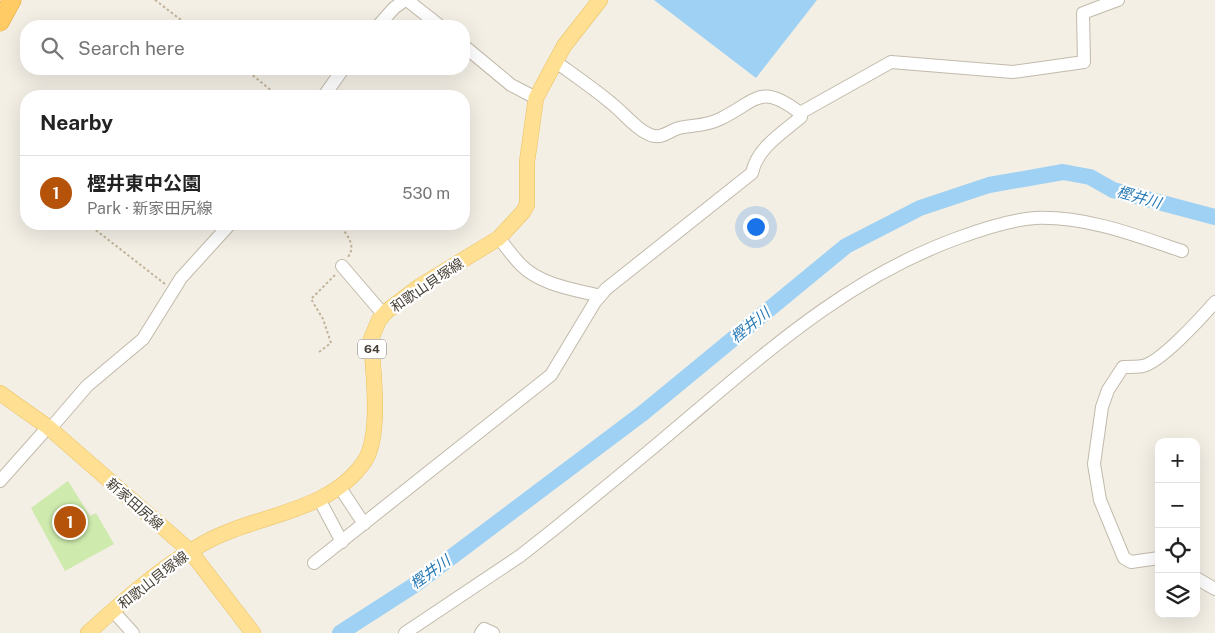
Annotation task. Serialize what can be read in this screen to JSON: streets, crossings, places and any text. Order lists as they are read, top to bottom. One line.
{"streets":{"main road":["和歌山貝塚線","64","新家田尻線"]},"crossings":[["和歌山貝塚線","新家田尻線"]],"water":["樫井川"],"page":{"search":"Search here","heading":"Nearby","list":[{"mark":"1","name":"樫井東中公園","note":"Park · 新家田尻線","value":"530 m"}],"map_buttons":["+","−"],"pins":"1"}}
